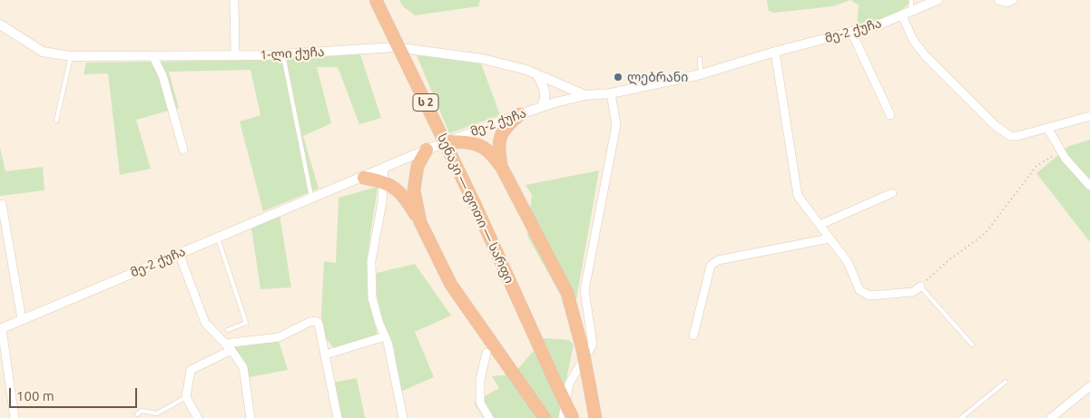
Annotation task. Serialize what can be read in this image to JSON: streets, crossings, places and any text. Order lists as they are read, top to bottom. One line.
{"streets":{"highway":["ს 2","სენაკი — ფოთი — სარფი"],"street":["მე-2 ქუჩა","1-ლი ქუჩა"]},"crossings":[["მე-2 ქუჩა","1-ლი ქუჩა"]],"places":["ლებრანი"],"scale_bar":"100 m"}
